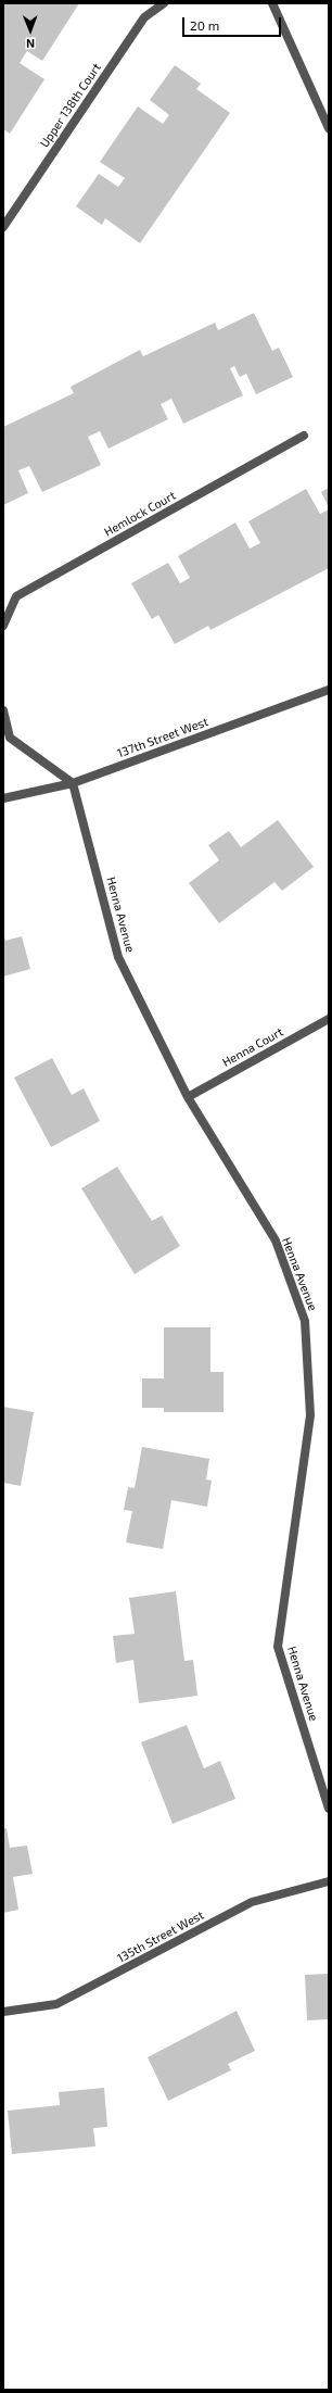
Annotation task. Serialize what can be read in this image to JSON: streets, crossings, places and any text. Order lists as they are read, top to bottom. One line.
{"streets":{"street":["Upper 138th Court","Hemlock Court","137th Street West","Henna Avenue","Henna Court","135th Street West"]},"crossings":[["137th Street West","Henna Avenue"],["Henna Avenue","Henna Court"]],"scale_bar":"20 m","north":"bottom"}
